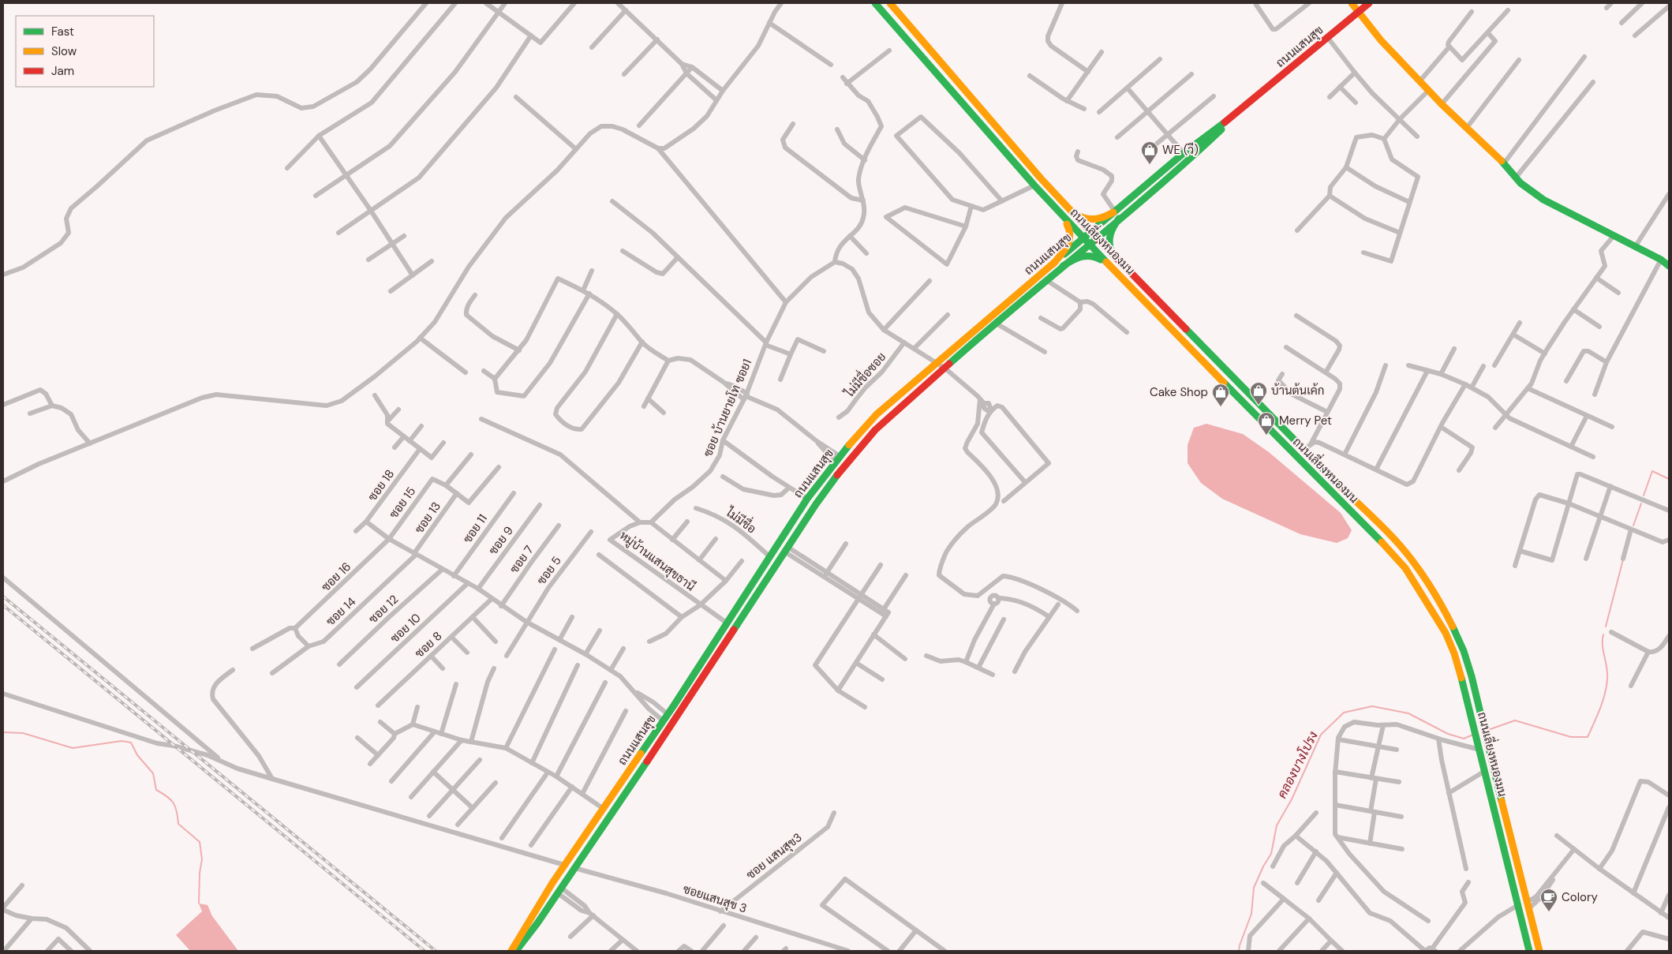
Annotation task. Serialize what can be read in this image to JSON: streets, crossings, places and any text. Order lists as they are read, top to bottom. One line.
{"streets":{"main road":["ถนนแสนสุข","ถนนเลี่ยงหนองมน"],"street":["ไม่มีชื่อซอย","ซอย บ้านยายโท ซอย1","ซอย 18","ซอย 15","ซอย 13","ไม่มีชื่อ","ซอย 11","ซอย 9","ซอย 7","หมู่บ้านแสนสุขธานี","ซอย 5","ซอย 16","ซอย 12","ซอย 14","ซอย 10","ซอย 8","ซอย แสนสุข3","ซอยแสนสุข 3"]},"crossings":[["ถนนแสนสุข","ถนนเลี่ยงหนองมน"],["ถนนแสนสุข","ไม่มีชื่อ"],["ถนนแสนสุข","หมู่บ้านแสนสุขธานี"],["ถนนแสนสุข","ซอยแสนสุข 3"],["ซอย 15","ซอย 16"],["ซอย 13","ซอย 14"],["ซอย แสนสุข3","ซอยแสนสุข 3"]],"water":["คลองบางโปรง"],"places":{"shop":["WE (วี)","บ้านต้นเค้ก","Cake Shop","Merry Pet"],"cafe":["Colory"]},"legend":["Fast","Slow","Jam"]}
